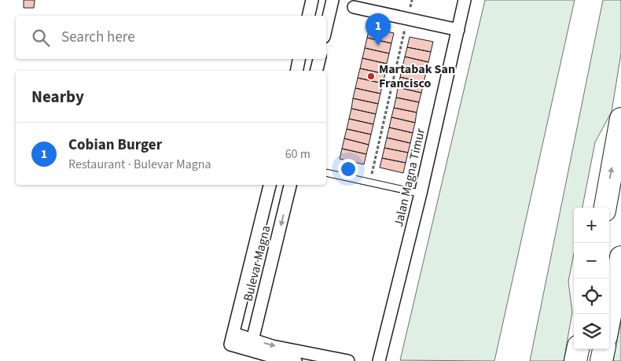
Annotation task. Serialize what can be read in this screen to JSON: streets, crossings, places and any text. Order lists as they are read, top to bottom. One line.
{"streets":{"street":["Jalan Magna Timur","Bulevar Magna"]},"one_way":["Bulevar Magna"],"places":["Martabak San Francisco"],"page":{"pins":"1","search":"Search here","heading":"Nearby","list":[{"mark":"1","name":"Cobian Burger","note":"Restaurant · Bulevar Magna","value":"60 m"}],"map_buttons":["+","−"]}}
